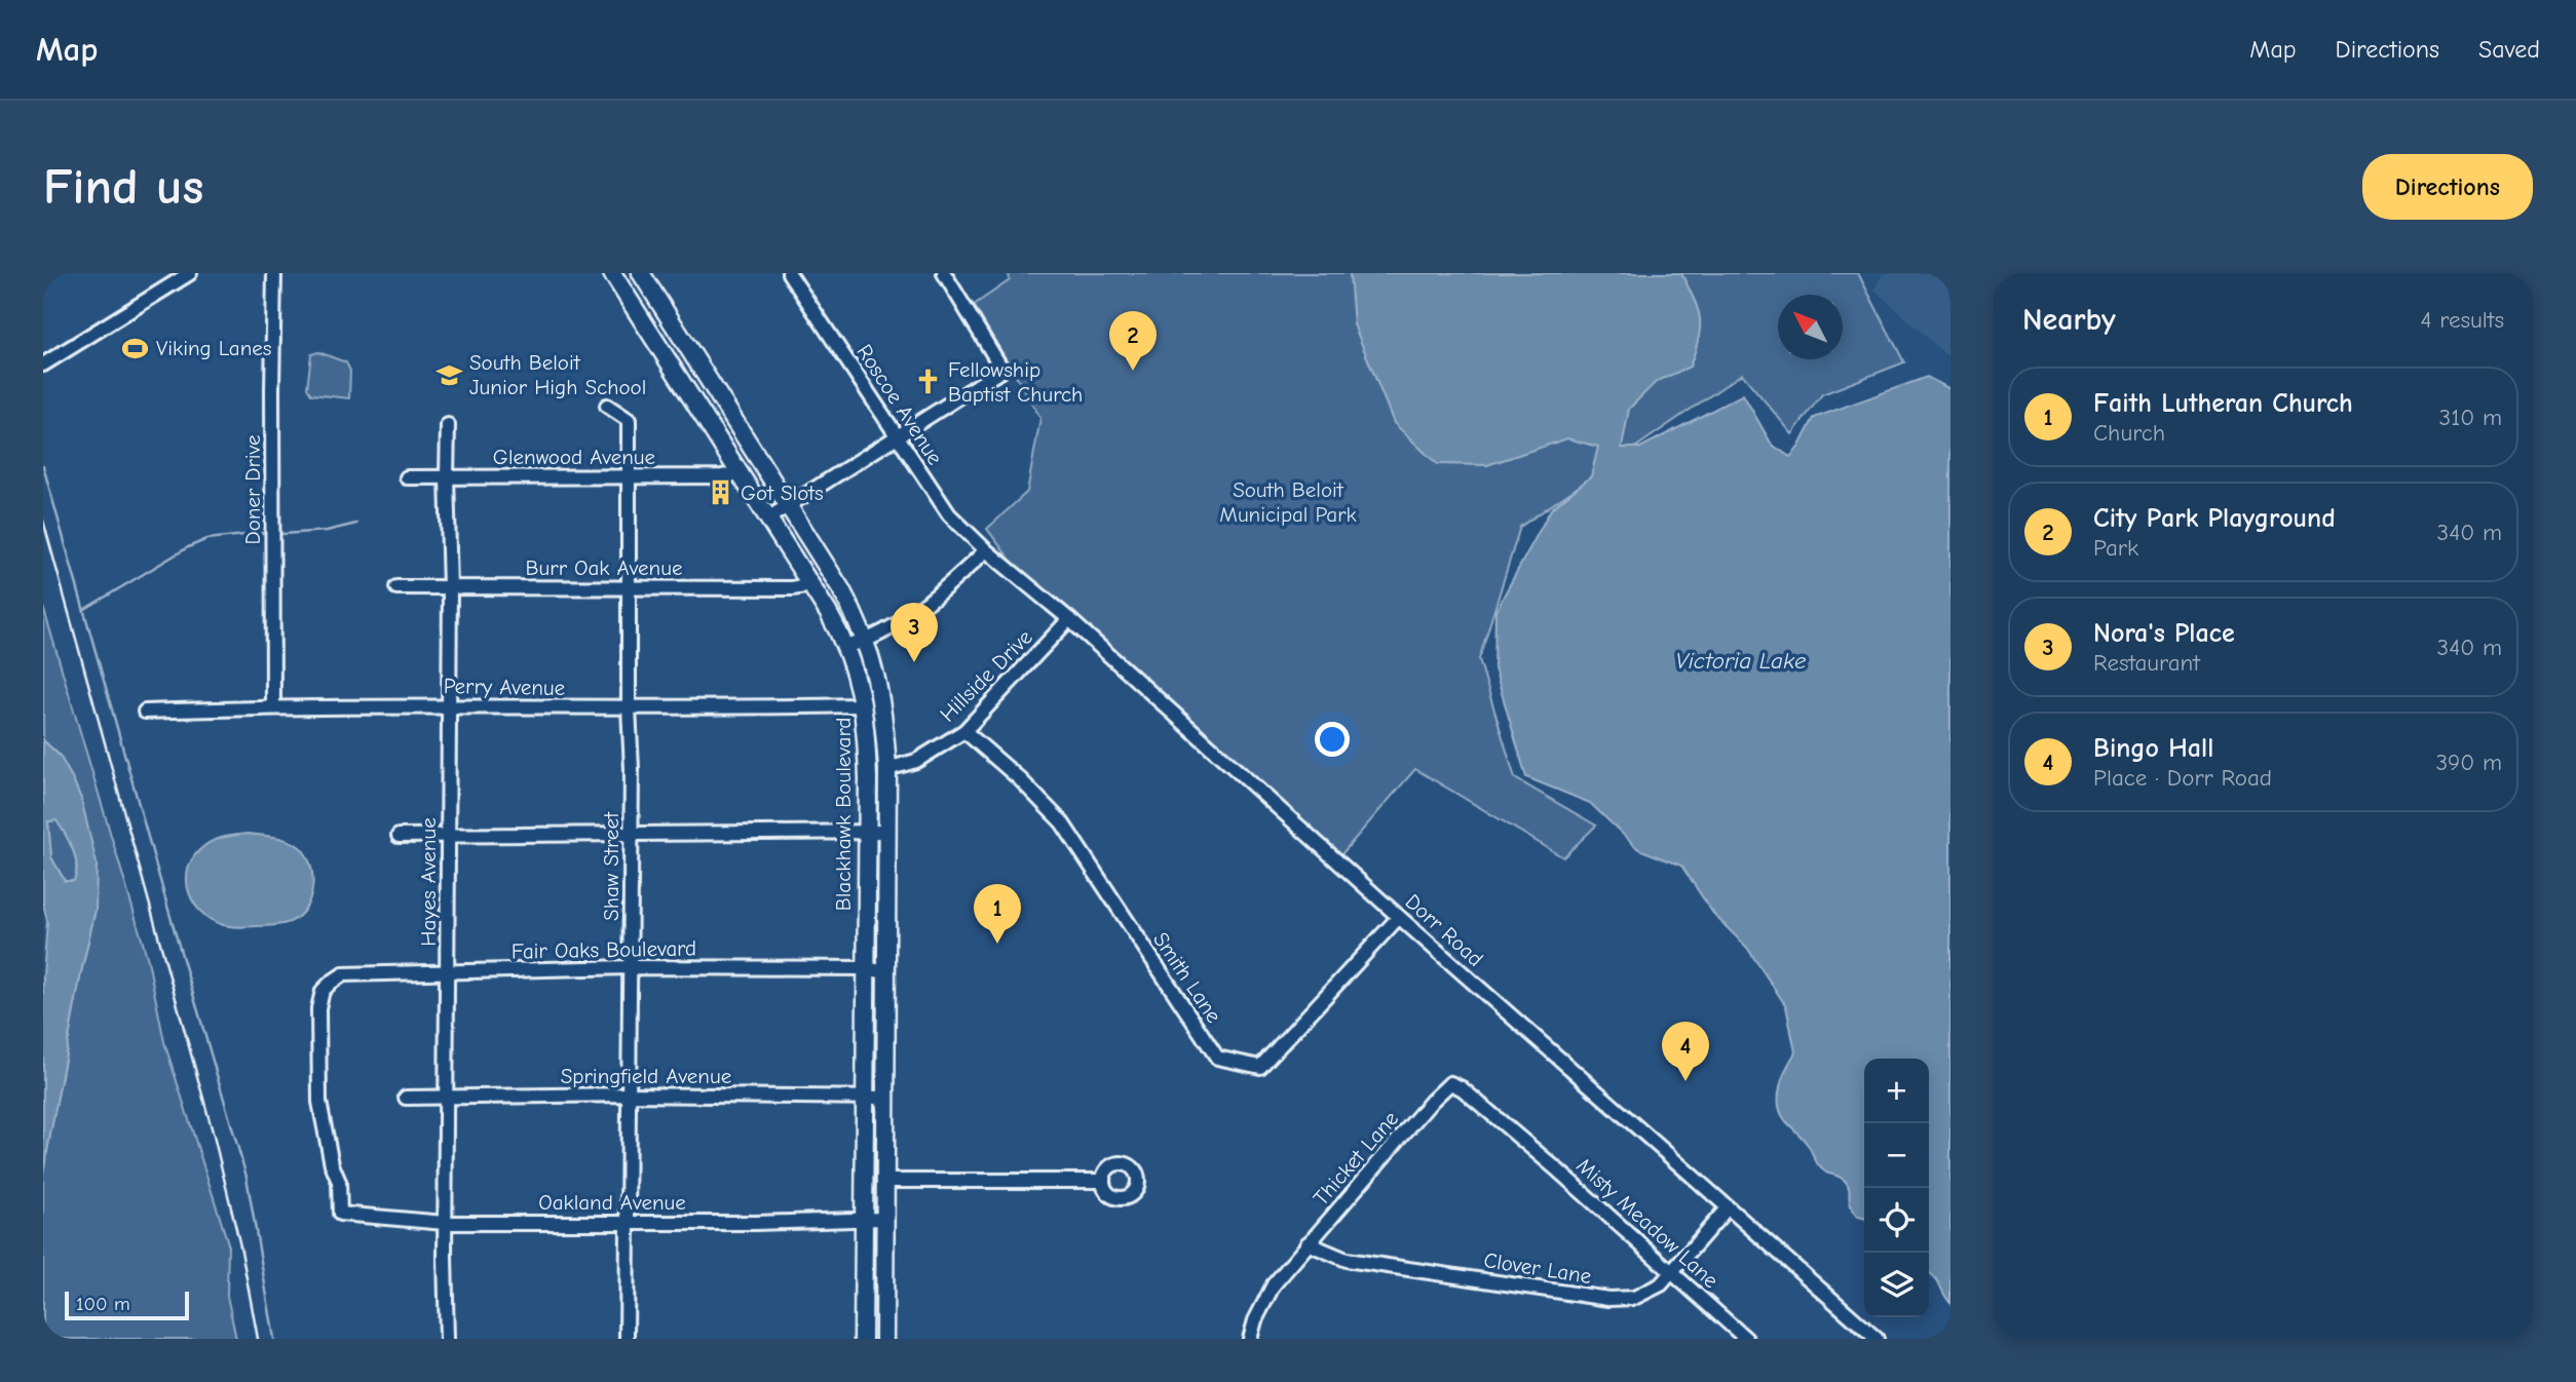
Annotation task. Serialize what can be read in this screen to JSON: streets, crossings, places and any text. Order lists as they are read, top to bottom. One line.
{"streets":{"main road":["Blackhawk Boulevard"],"street":["Roscoe Avenue","Glenwood Avenue","Doner Drive","Burr Oak Avenue","Hillside Drive","Perry Avenue","Shaw Street","Hayes Avenue","Dorr Road","Fair Oaks Boulevard","Smith Lane","Springfield Avenue","Thicket Lane","Oakland Avenue","Misty Meadow Lane","Clover Lane"]},"crossings":[["Roscoe Avenue","Dorr Road"],["Glenwood Avenue","Blackhawk Boulevard"],["Glenwood Avenue","Shaw Street"],["Glenwood Avenue","Hayes Avenue"],["Doner Drive","Perry Avenue"],["Burr Oak Avenue","Blackhawk Boulevard"],["Burr Oak Avenue","Shaw Street"],["Burr Oak Avenue","Hayes Avenue"],["Hillside Drive","Blackhawk Boulevard"],["Hillside Drive","Dorr Road"],["Hillside Drive","Smith Lane"],["Perry Avenue","Blackhawk Boulevard"],["Perry Avenue","Shaw Street"],["Perry Avenue","Hayes Avenue"],["Blackhawk Boulevard","Fair Oaks Boulevard"],["Blackhawk Boulevard","Springfield Avenue"],["Blackhawk Boulevard","Oakland Avenue"],["Shaw Street","Fair Oaks Boulevard"],["Shaw Street","Springfield Avenue"],["Shaw Street","Oakland Avenue"],["Hayes Avenue","Fair Oaks Boulevard"],["Hayes Avenue","Springfield Avenue"],["Hayes Avenue","Oakland Avenue"],["Dorr Road","Smith Lane"],["Dorr Road","Clover Lane"],["Fair Oaks Boulevard","Oakland Avenue"],["Thicket Lane","Misty Meadow Lane"],["Thicket Lane","Clover Lane"],["Misty Meadow Lane","Clover Lane"]],"water":["Victoria Lake"],"parks":["South Beloit Municipal Park"],"places":{"sports":["Viking Lanes"],"school or university":["South Beloit Junior High School"],"church":["Fellowship Baptist Church"],"building":["Got Slots"]},"scale_bar":"100 m","north":"top left","page":{"header":"Map","nav":["Map","Directions","Saved"],"buttons":"Directions","title":"Find us","heading":["Nearby","4 results"],"pins":["2","3","1","4"],"list":[{"mark":"1","name":"Faith Lutheran Church","note":"Church","value":"310 m"},{"mark":"2","name":"City Park Playground","note":"Park","value":"340 m"},{"mark":"3","name":"Nora's Place","note":"Restaurant","value":"340 m"},{"mark":"4","name":"Bingo Hall","note":"Place · Dorr Road","value":"390 m"}],"map_buttons":["+","−"],"scale":"100 m"}}
